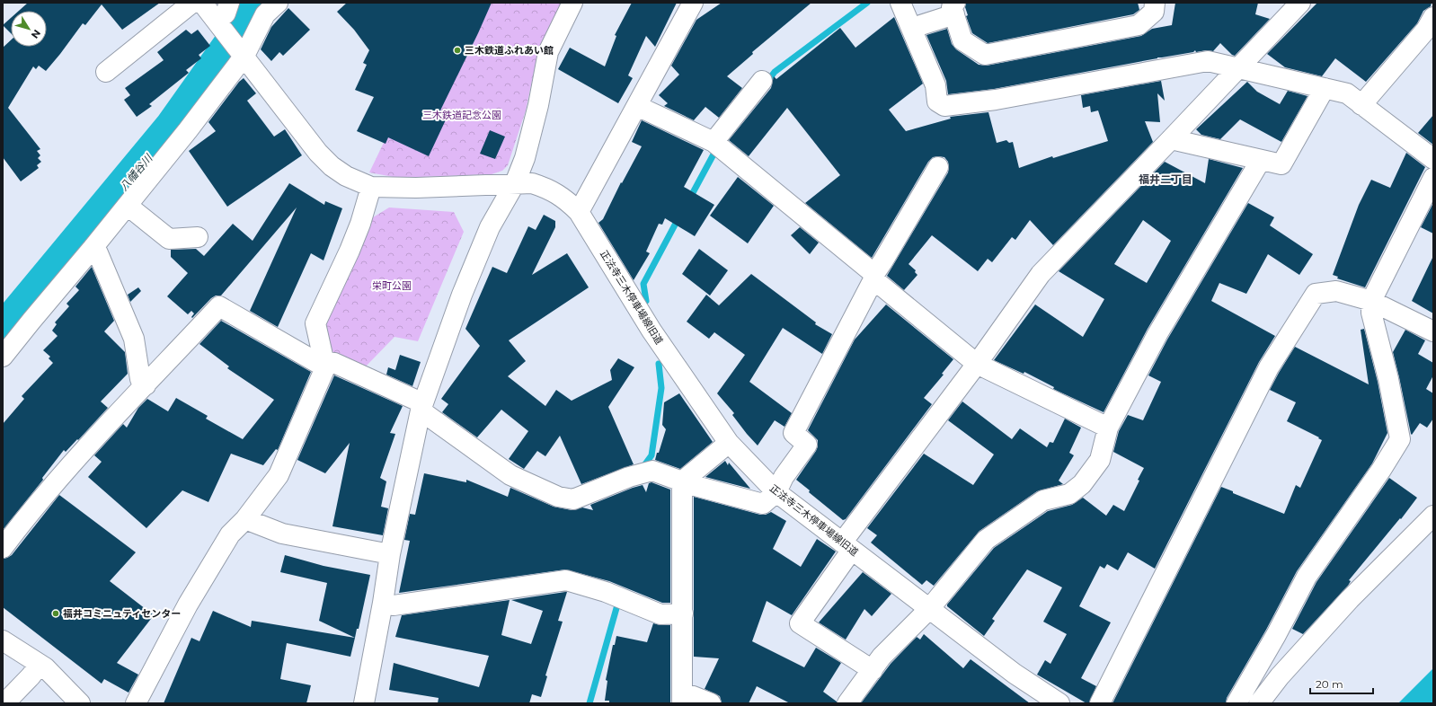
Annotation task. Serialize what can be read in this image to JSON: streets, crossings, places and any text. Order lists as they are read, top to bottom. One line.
{"streets":{"street":["正法寺三木停車場線旧道"]},"districts":["福井二丁目"],"water":["八幡谷川"],"parks":["三木鉄道記念公園","栄町公園"],"places":["三木鉄道ふれあい館","福井コミニュティセンター"],"scale_bar":"20 m","north":"bottom right"}
